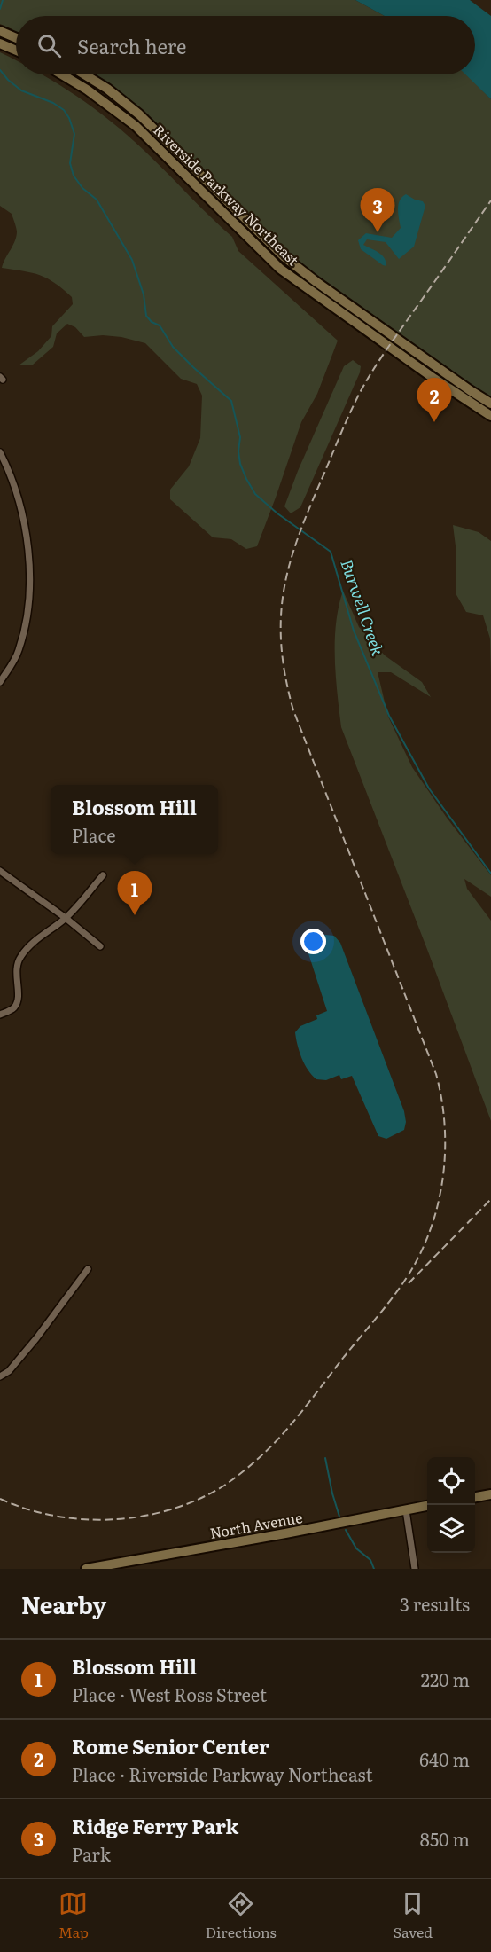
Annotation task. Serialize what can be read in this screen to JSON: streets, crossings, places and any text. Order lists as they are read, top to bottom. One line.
{"streets":{"main road":["Riverside Parkway Northeast","North Avenue"]},"water":["Burwell Creek"],"page":{"search":"Search here","pins":["3","2","1"],"popup":["Blossom Hill","Place"],"heading":["Nearby","3 results"],"list":[{"mark":"1","name":"Blossom Hill","note":"Place · West Ross Street","value":"220 m"},{"mark":"2","name":"Rome Senior Center","note":"Place · Riverside Parkway Northeast","value":"640 m"},{"mark":"3","name":"Ridge Ferry Park","note":"Park","value":"850 m"}],"nav":["Map","Directions","Saved"]}}
